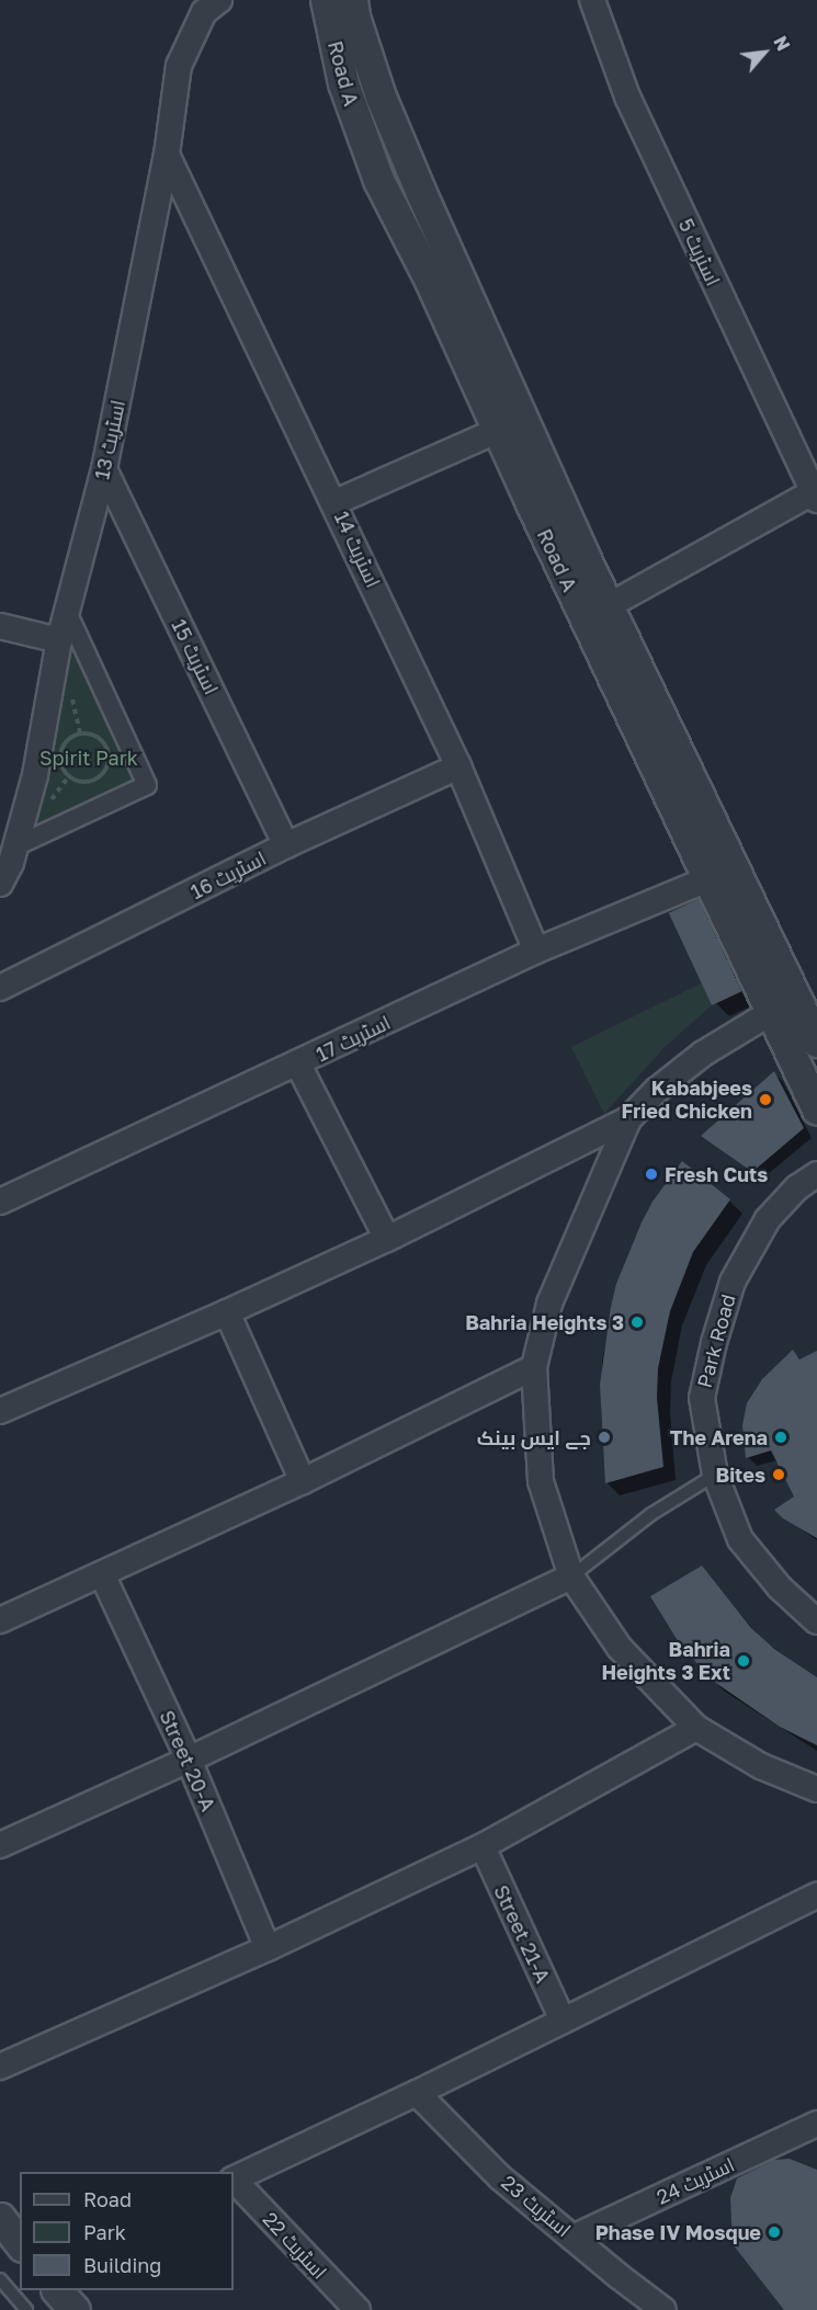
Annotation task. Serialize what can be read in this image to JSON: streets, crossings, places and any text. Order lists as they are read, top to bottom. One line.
{"streets":{"street":["Road A","اسٹریٹ 5","اسٹریٹ 13","اسٹریٹ 14","اسٹریٹ 15","اسٹریٹ 16","اسٹریٹ 17","Park Road","Street 20-A","Street 21-A","اسٹریٹ 24","اسٹریٹ 23","اسٹریٹ 22"]},"crossings":[["Road A","اسٹریٹ 17"],["اسٹریٹ 13","اسٹریٹ 14"],["اسٹریٹ 13","اسٹریٹ 15"],["اسٹریٹ 14","اسٹریٹ 16"],["اسٹریٹ 14","اسٹریٹ 17"],["اسٹریٹ 15","اسٹریٹ 16"],["اسٹریٹ 24","اسٹریٹ 23"]],"parks":["Spirit Park"],"places":["Kababjees Fried Chicken","Fresh Cuts","Bahria Heights 3","جے ایس بینک","The Arena","Bites","Bahria Heights 3 Ext","Phase IV Mosque"],"legend":["Road","Park","Building"],"north":"top right"}
